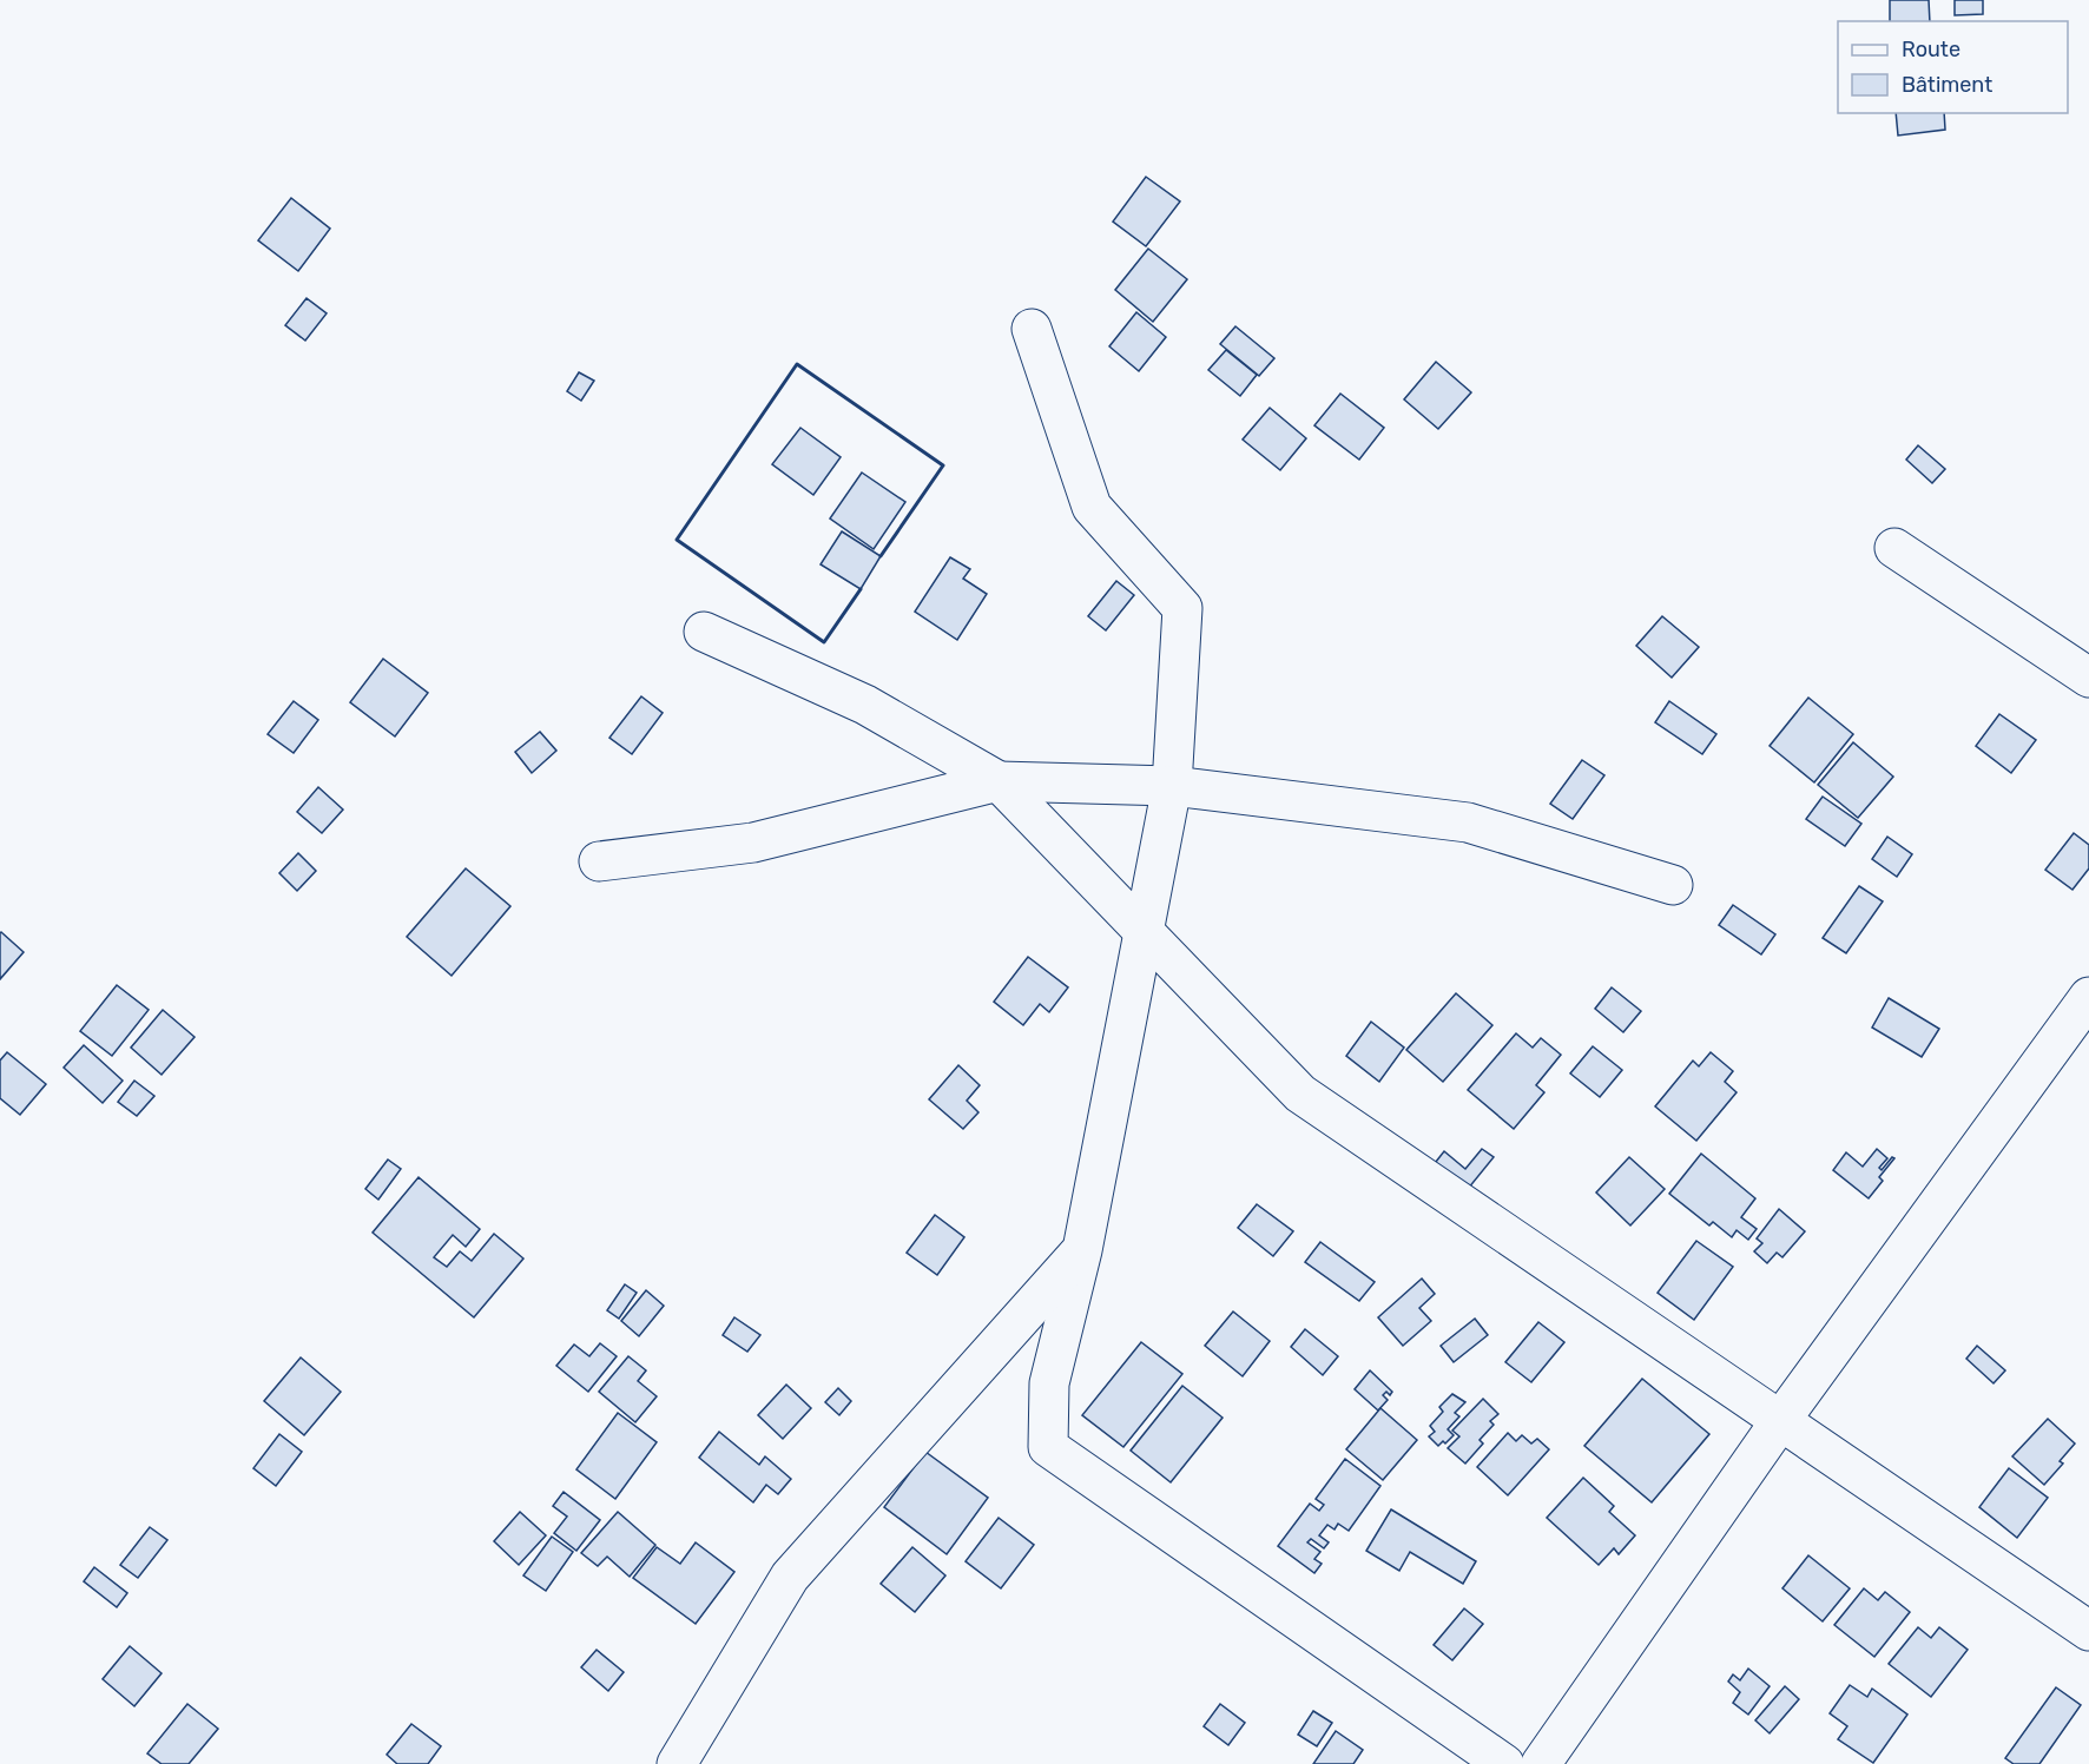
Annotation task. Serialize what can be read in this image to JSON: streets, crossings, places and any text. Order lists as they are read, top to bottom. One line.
{"legend":["Route","Bâtiment"]}
